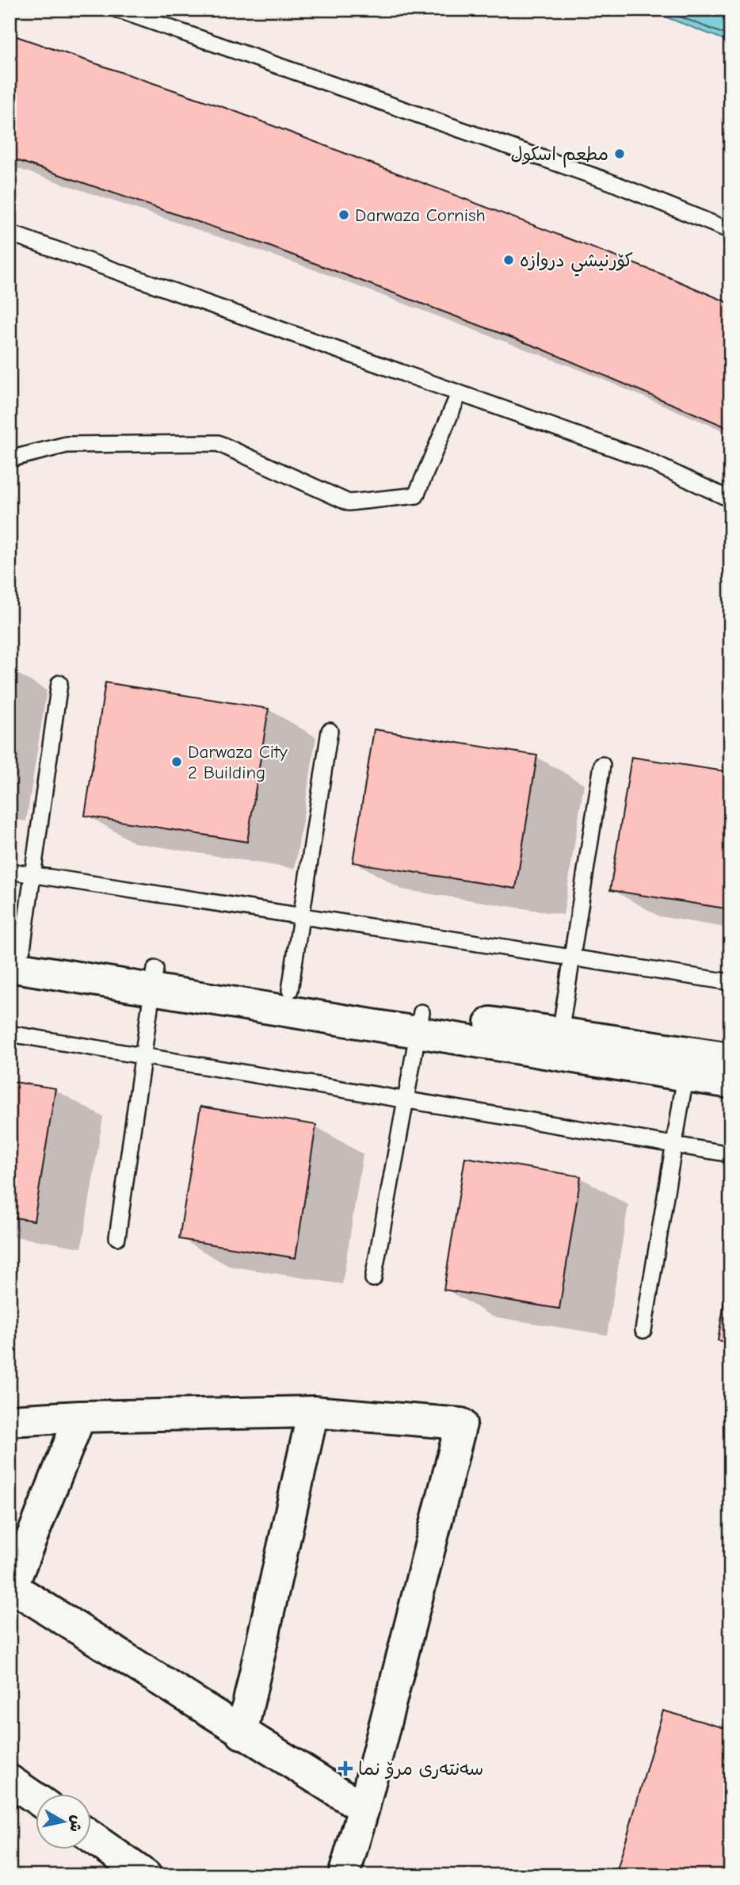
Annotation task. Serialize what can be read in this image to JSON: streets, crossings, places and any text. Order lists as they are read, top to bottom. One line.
{"places":{"other":["مطعم اسكول","Darwaza Cornish","کۆرنيشي دروازە","Darwaza City 2 Building"],"health":["سەنتەرى مرۆ نما"]},"north":"right"}
